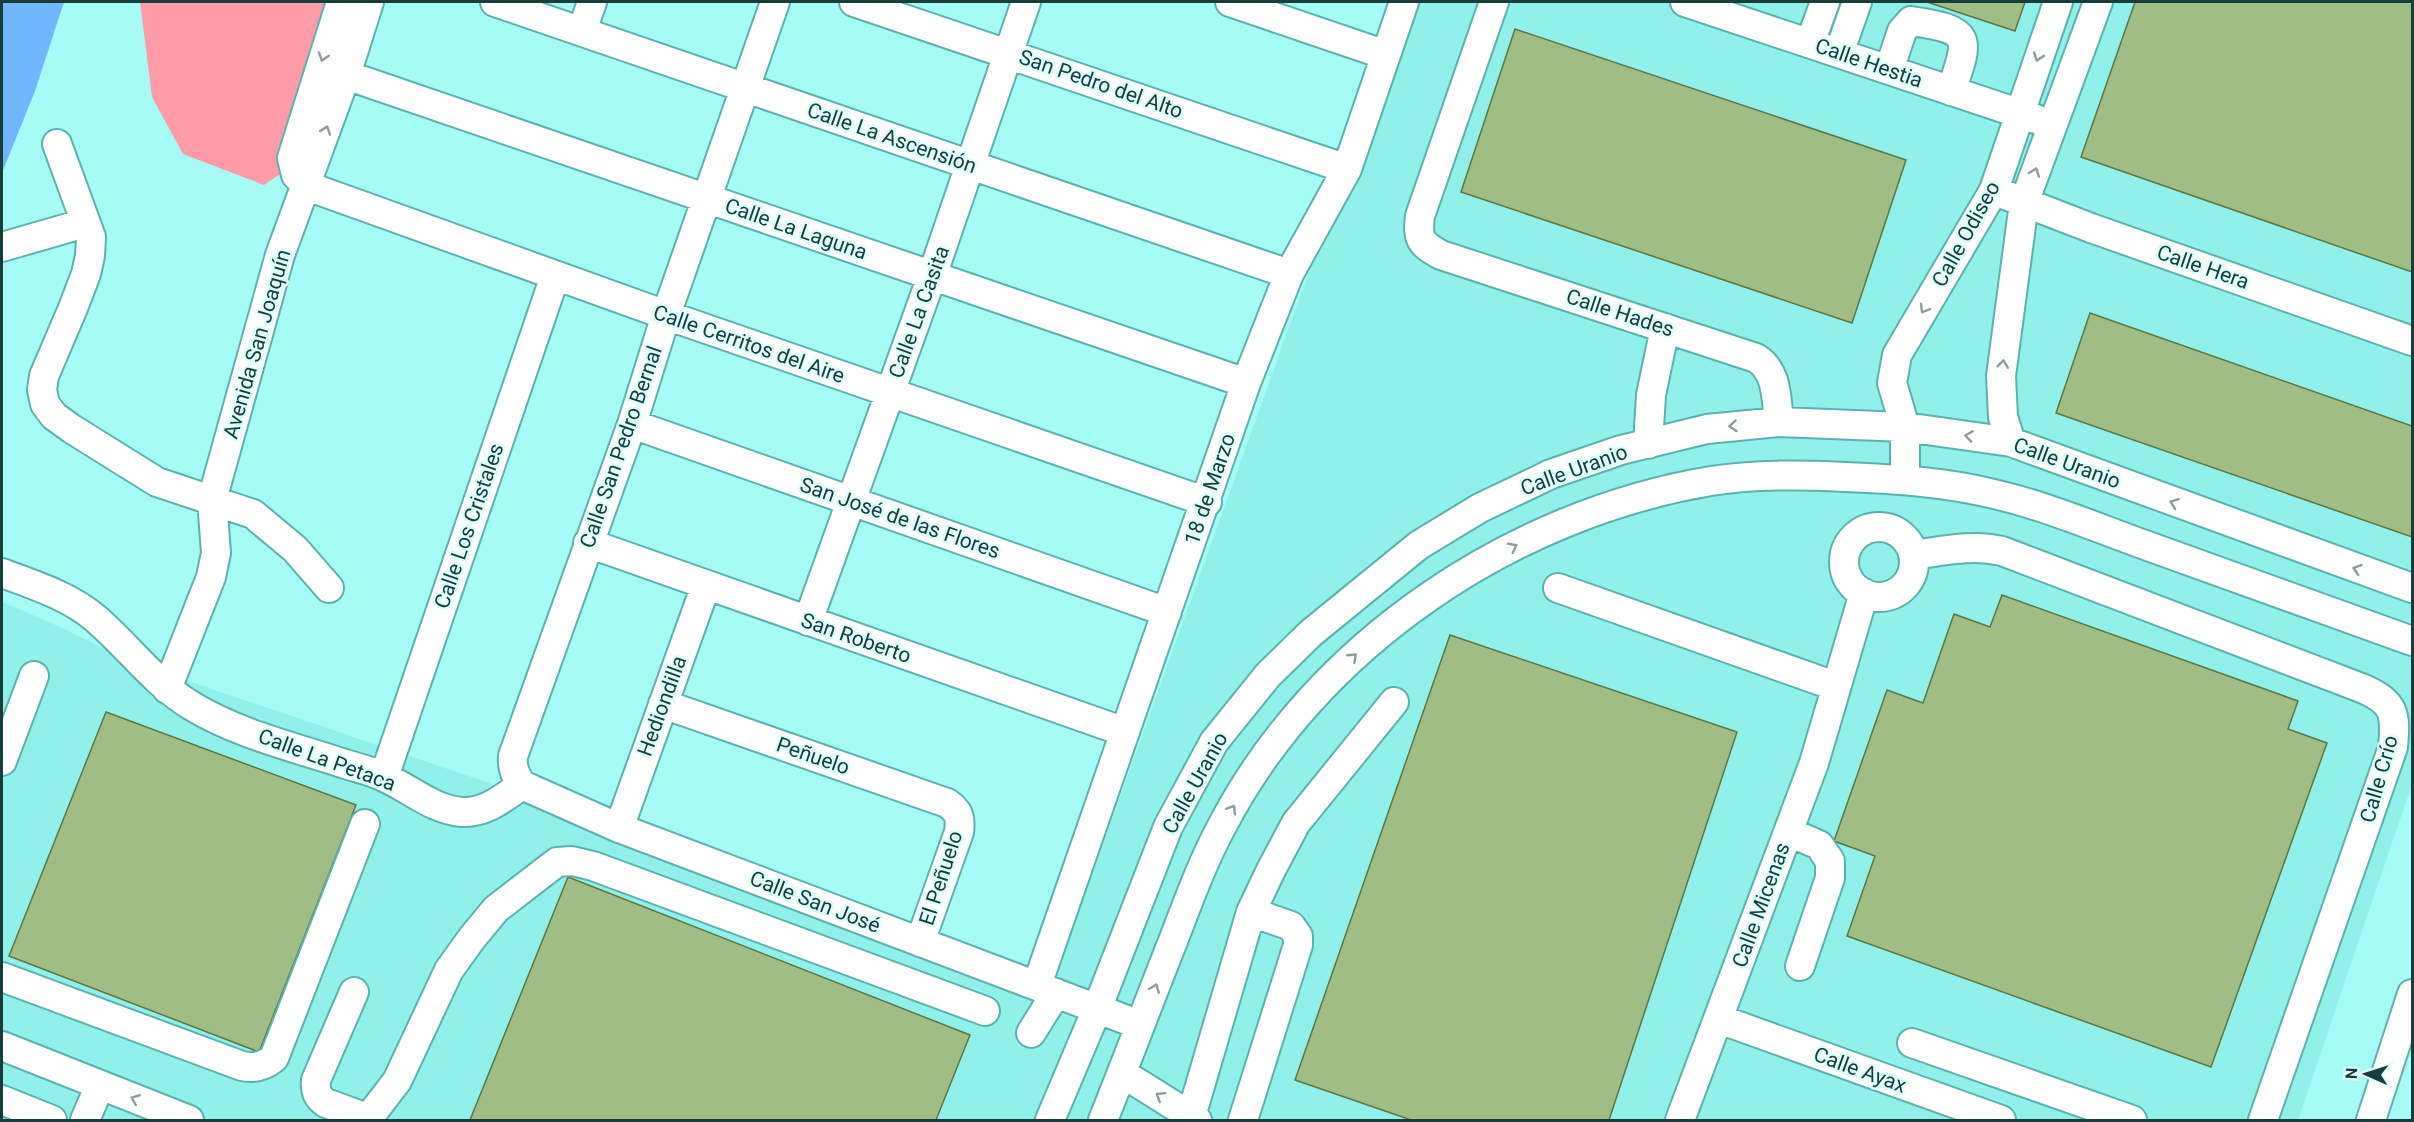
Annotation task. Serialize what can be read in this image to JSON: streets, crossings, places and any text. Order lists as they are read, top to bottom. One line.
{"streets":{"street":["Calle Hestia","San Pedro del Alto","Calle La Ascensión","Calle La Laguna","Calle Odiseo","Calle Hera","Calle La Casita","Calle Hades","Avenida San Joaquín","Calle Cerritos del Aire","Calle San Pedro Bernal","Calle Uranio","18 de Marzo","San José de las Flores","Calle Los Cristales","San Roberto","Hediondilla","Peñuelo","Calle La Petaca","Calle Crío","El Peñuelo","Calle San José","Calle Micenas","Calle Ayax"]},"crossings":[["Calle Hestia","Calle Odiseo"],["San Pedro del Alto","Calle La Casita"],["San Pedro del Alto","18 de Marzo"],["Calle La Ascensión","Calle La Casita"],["Calle La Ascensión","Calle San Pedro Bernal"],["Calle La Ascensión","18 de Marzo"],["Calle La Laguna","Calle La Casita"],["Calle La Laguna","Avenida San Joaquín"],["Calle La Laguna","Calle San Pedro Bernal"],["Calle La Laguna","18 de Marzo"],["Calle Odiseo","Calle Hera"],["Calle Odiseo","Calle Uranio"],["Calle La Casita","Calle Cerritos del Aire"],["Calle La Casita","San José de las Flores"],["Calle La Casita","San Roberto"],["Calle Hades","Calle Uranio"],["Avenida San Joaquín","Calle Cerritos del Aire"],["Avenida San Joaquín","Calle La Petaca"],["Calle Cerritos del Aire","Calle San Pedro Bernal"],["Calle Cerritos del Aire","18 de Marzo"],["Calle Cerritos del Aire","Calle Los Cristales"],["Calle San Pedro Bernal","San José de las Flores"],["Calle San Pedro Bernal","San Roberto"],["Calle San Pedro Bernal","Calle La Petaca"],["Calle San Pedro Bernal","Calle San José"],["Calle Uranio","Calle San José"],["18 de Marzo","San José de las Flores"],["18 de Marzo","San Roberto"],["18 de Marzo","Calle San José"],["Calle Los Cristales","Calle La Petaca"],["San Roberto","Hediondilla"],["Hediondilla","Peñuelo"],["Hediondilla","Calle San José"],["Peñuelo","El Peñuelo"],["Calle La Petaca","Calle San José"],["Calle Crío","Calle Micenas"],["El Peñuelo","Calle San José"],["Calle Micenas","Calle Ayax"]],"north":"left"}
